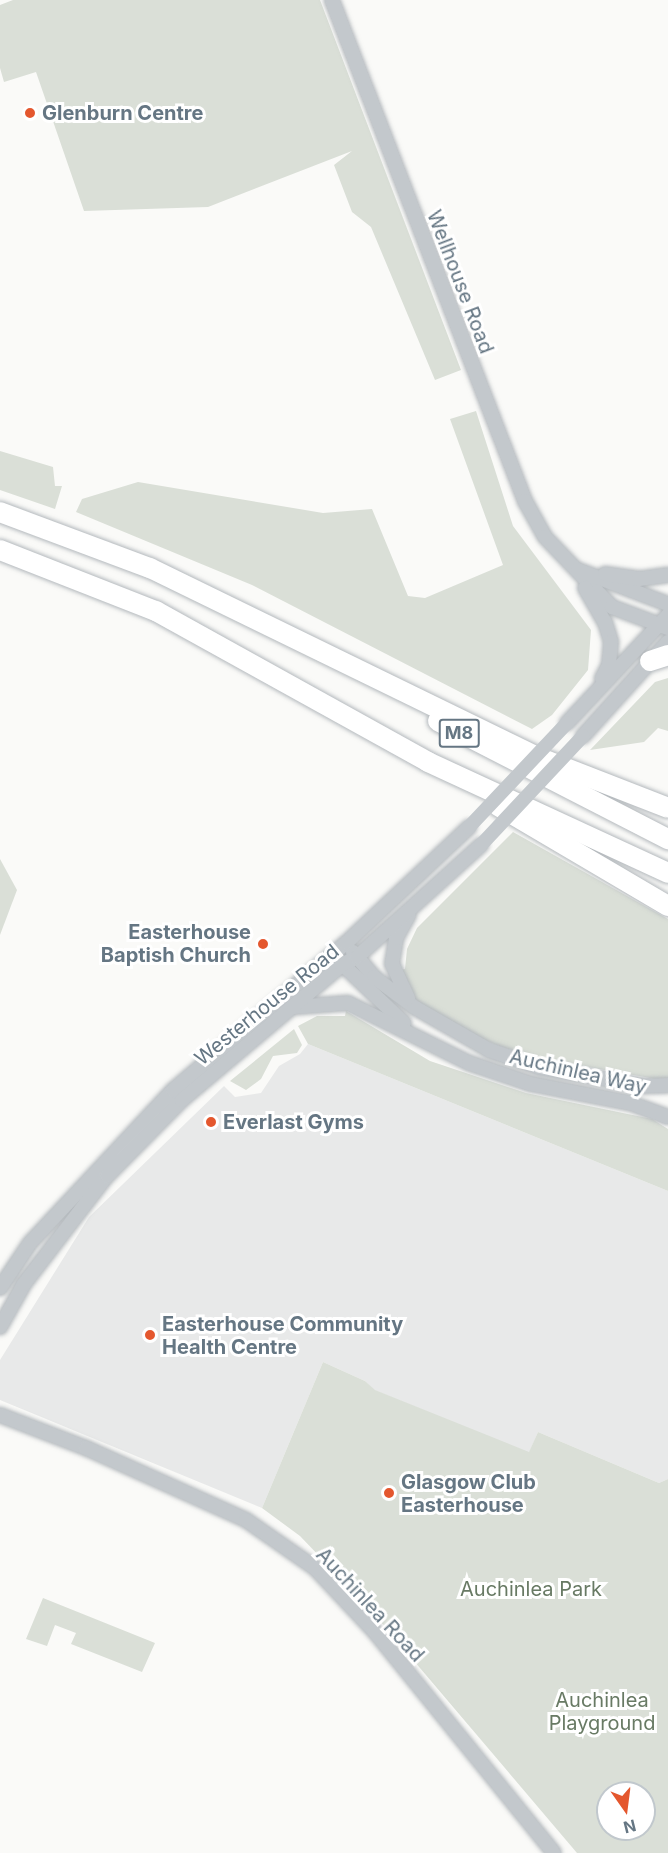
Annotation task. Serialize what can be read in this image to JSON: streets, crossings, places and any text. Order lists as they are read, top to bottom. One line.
{"streets":{"highway":["M8"],"street":["Wellhouse Road","Westerhouse Road","Auchinlea Way","Auchinlea Road"]},"crossings":[["Westerhouse Road","Auchinlea Way"]],"parks":["Auchinlea Park","Auchinlea Playground"],"places":["Glenburn Centre","Easterhouse Baptish Church","Everlast Gyms","Easterhouse Community Health Centre","Glasgow Club Easterhouse"],"north":"bottom"}
